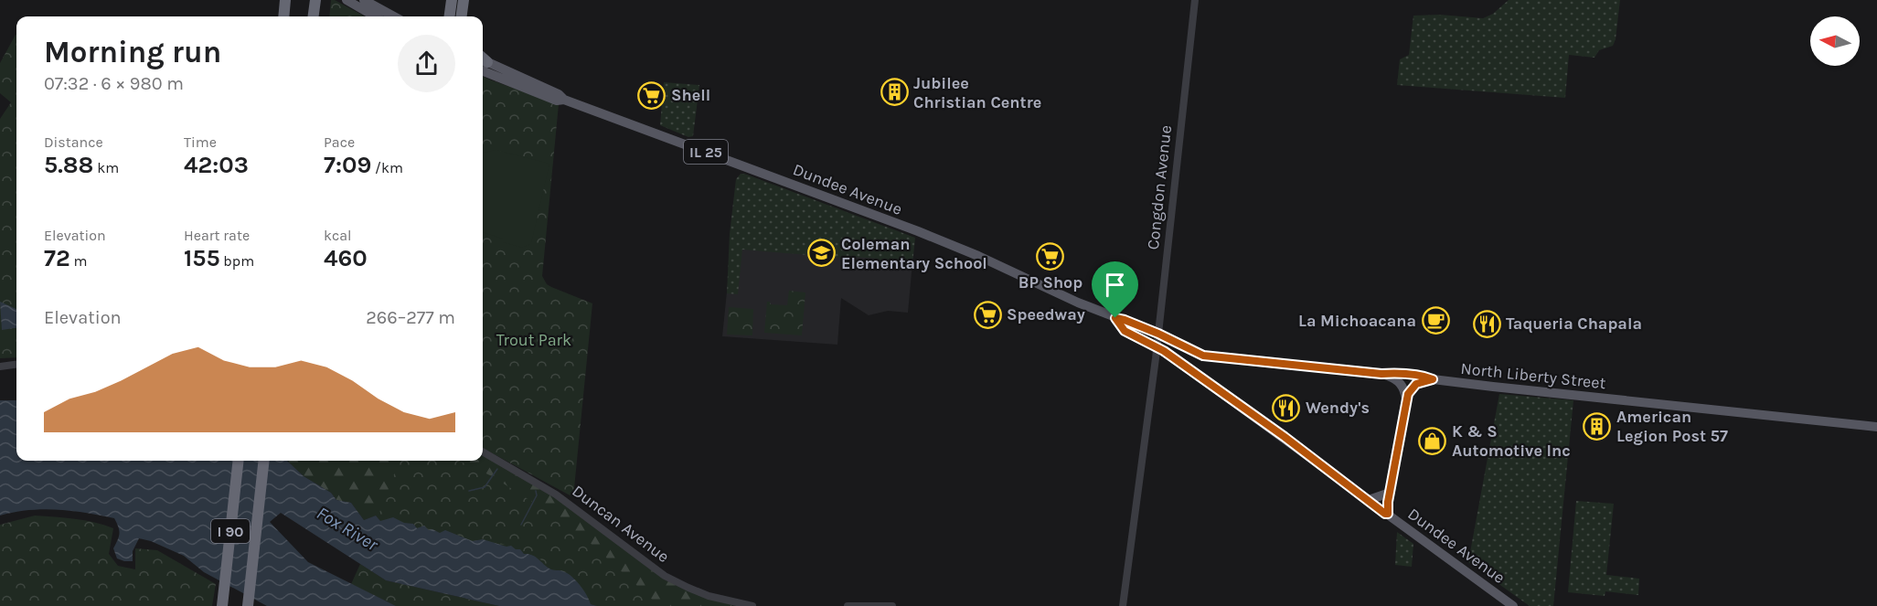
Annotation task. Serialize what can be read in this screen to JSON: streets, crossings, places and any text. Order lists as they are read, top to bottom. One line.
{"streets":{"highway":["I 90"],"main road":["IL 25","Dundee Avenue","North Liberty Street"],"street":["Congdon Avenue","Duncan Avenue"]},"crossings":[["Congdon Avenue","Dundee Avenue"],["Congdon Avenue","North Liberty Street"],["Dundee Avenue","North Liberty Street"]],"water":["Fox River"],"parks":["Trout Park"],"places":{"building":["Jubilee Christian Centre","American Legion Post 57"],"supermarket":["Shell","BP Shop","Speedway"],"school or university":["Coleman Elementary School"],"cafe":["La Michoacana"],"restaurant":["Taqueria Chapala","Wendy's"],"shop":["K & S Automotive Inc"]},"north":"left","page":{"heading":["Morning run","07:32 · 6 × 980 m"],"stats":[["Distance","5.88 km"],["Time","42:03"],["Pace","7:09 /km"],["Elevation","72 m"],["Heart rate","155 bpm"],["kcal","460"]],"chart":["Elevation","266–277 m"]}}
